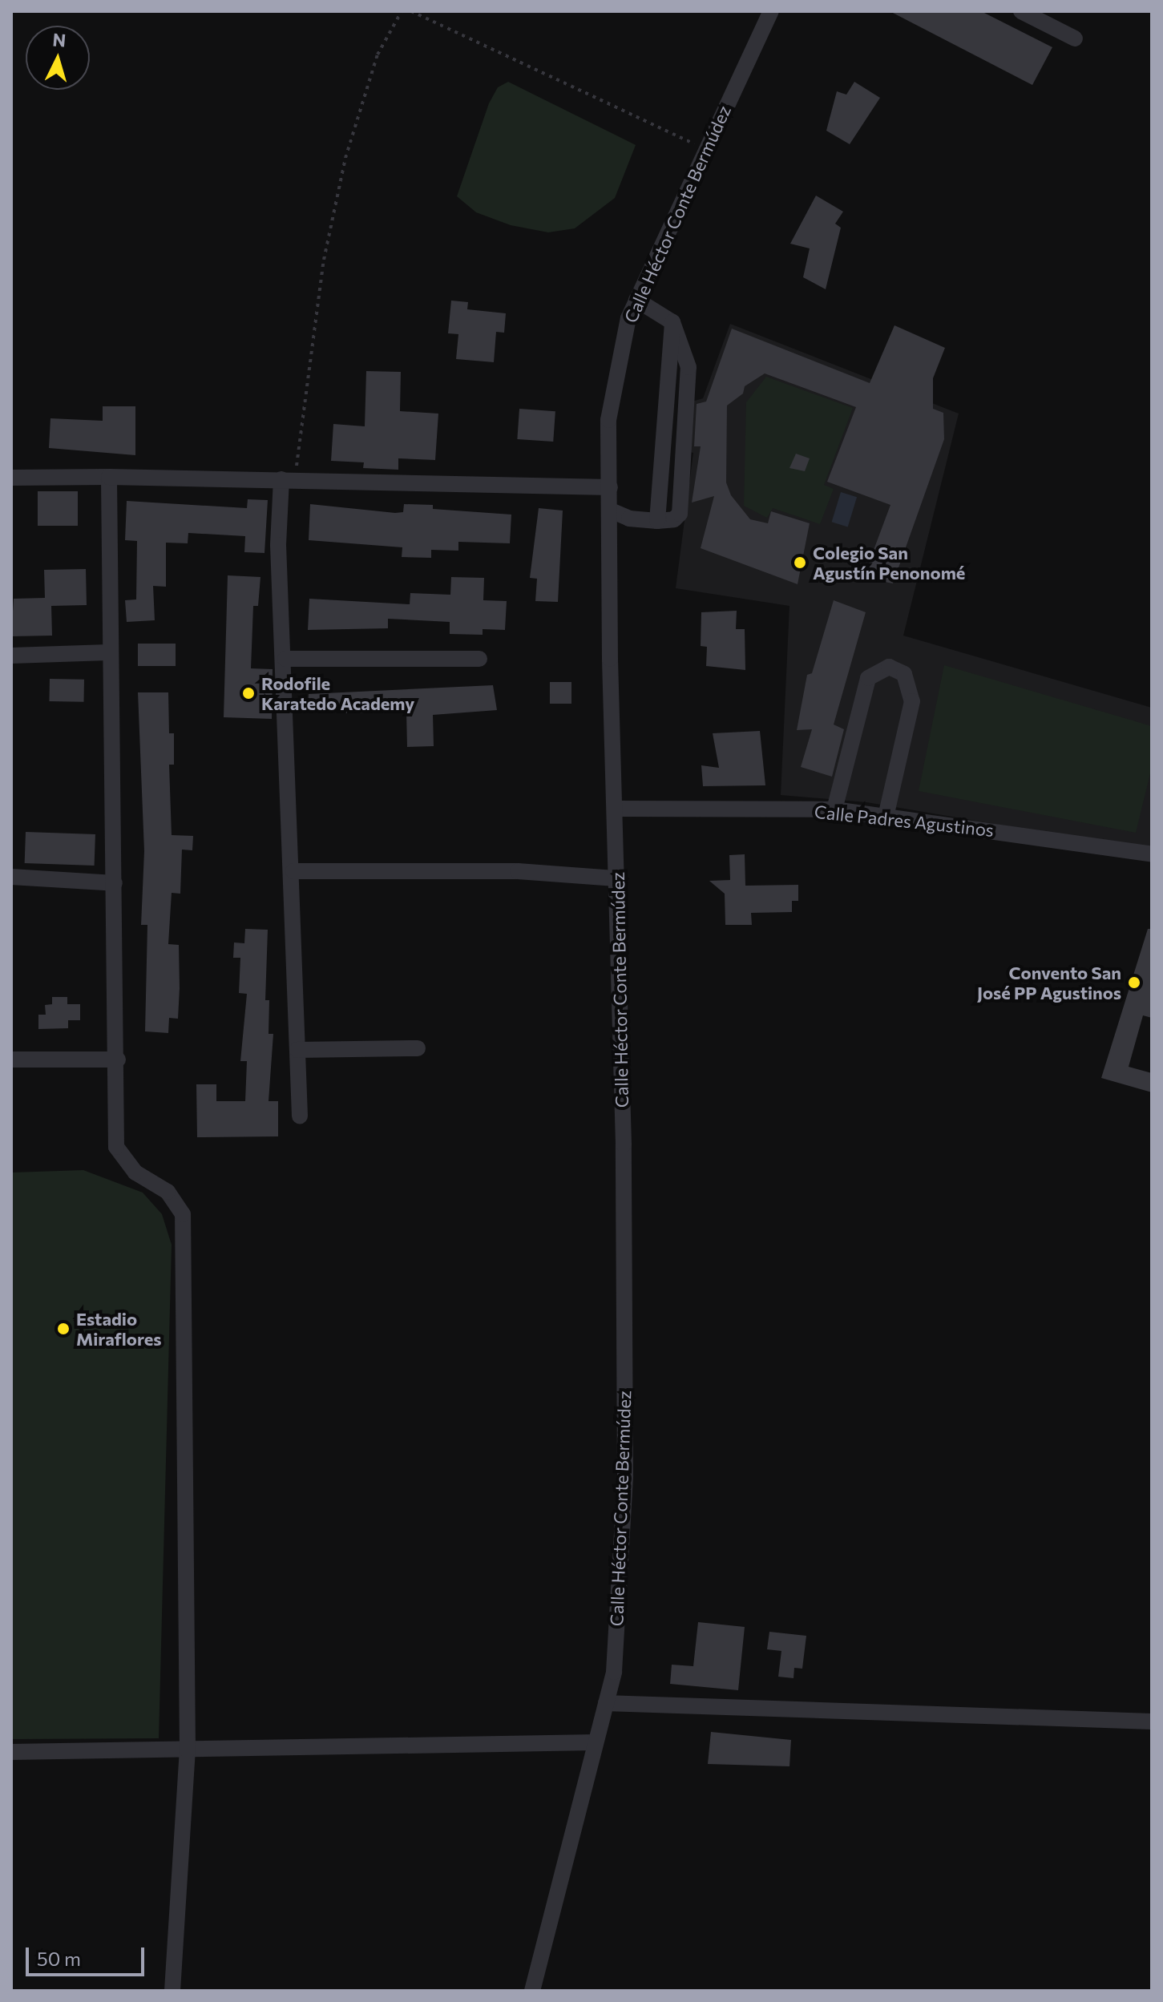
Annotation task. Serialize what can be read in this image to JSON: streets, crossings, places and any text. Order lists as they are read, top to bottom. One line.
{"streets":{"street":["Calle Héctor Conte Bermúdez","Calle Padres Agustinos"]},"crossings":[["Calle Héctor Conte Bermúdez","Calle Padres Agustinos"]],"places":["Colegio San Agustín Penonomé","Rodofile Karatedo Academy","Convento San José PP Agustinos","Estadio Miraflores"],"scale_bar":"50 m","north":"top"}
